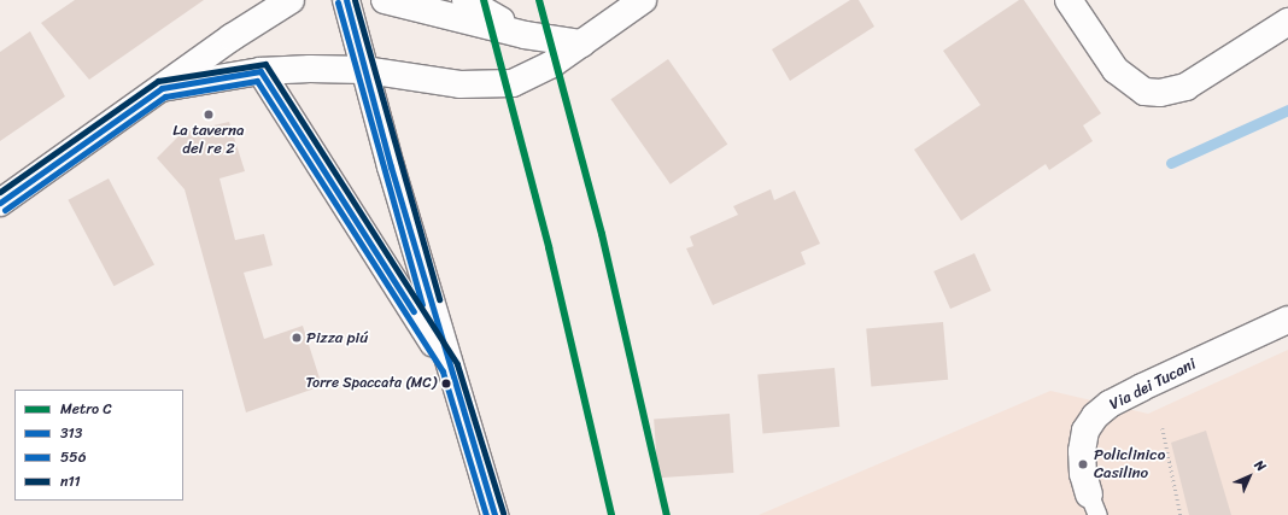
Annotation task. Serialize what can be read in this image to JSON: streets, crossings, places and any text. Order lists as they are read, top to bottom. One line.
{"streets":{"street":["Via dei Tucani"]},"places":["La taverna del re 2","Pizza piú","Torre Spaccata (MC)","Policlinico Casilino"],"lines":["metro line C","transit line 313","transit line n11","transit line 556"],"legend":["Metro C","313","556","n11"],"north":"top right"}
